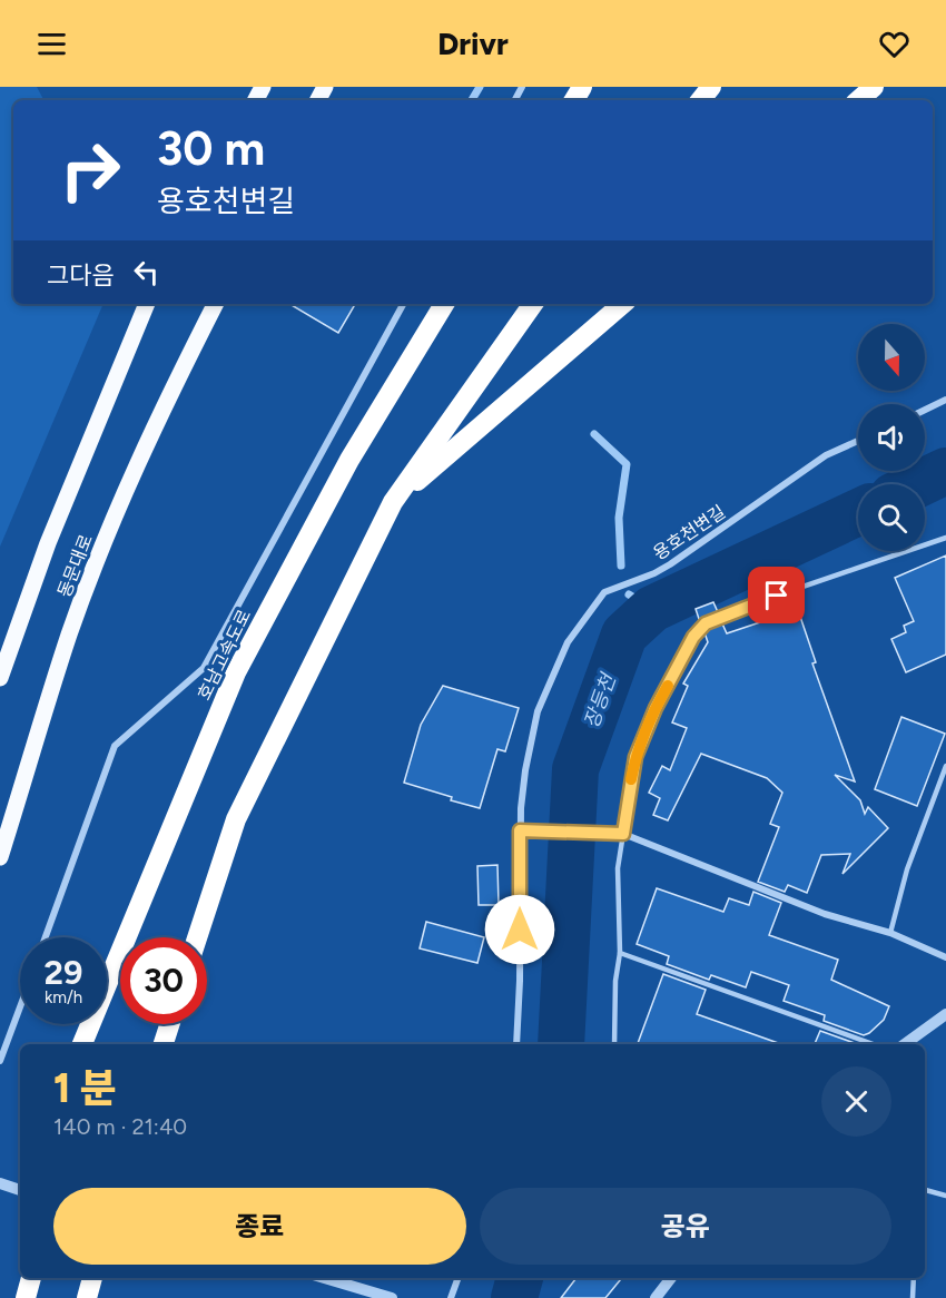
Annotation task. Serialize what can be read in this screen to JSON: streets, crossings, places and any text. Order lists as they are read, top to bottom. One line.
{"streets":{"highway":["호남고속도로"],"main road":["동문대로"],"street":["용호천변길"]},"water":["장등천"],"north":"bottom","page":{"header":"Drivr","turn":["30 m","용호천변길"],"then":"그다음","speed":"29 km/h","limit":"30","heading":["1 분","140 m · 21:40"],"buttons":["종료","공유"]}}
